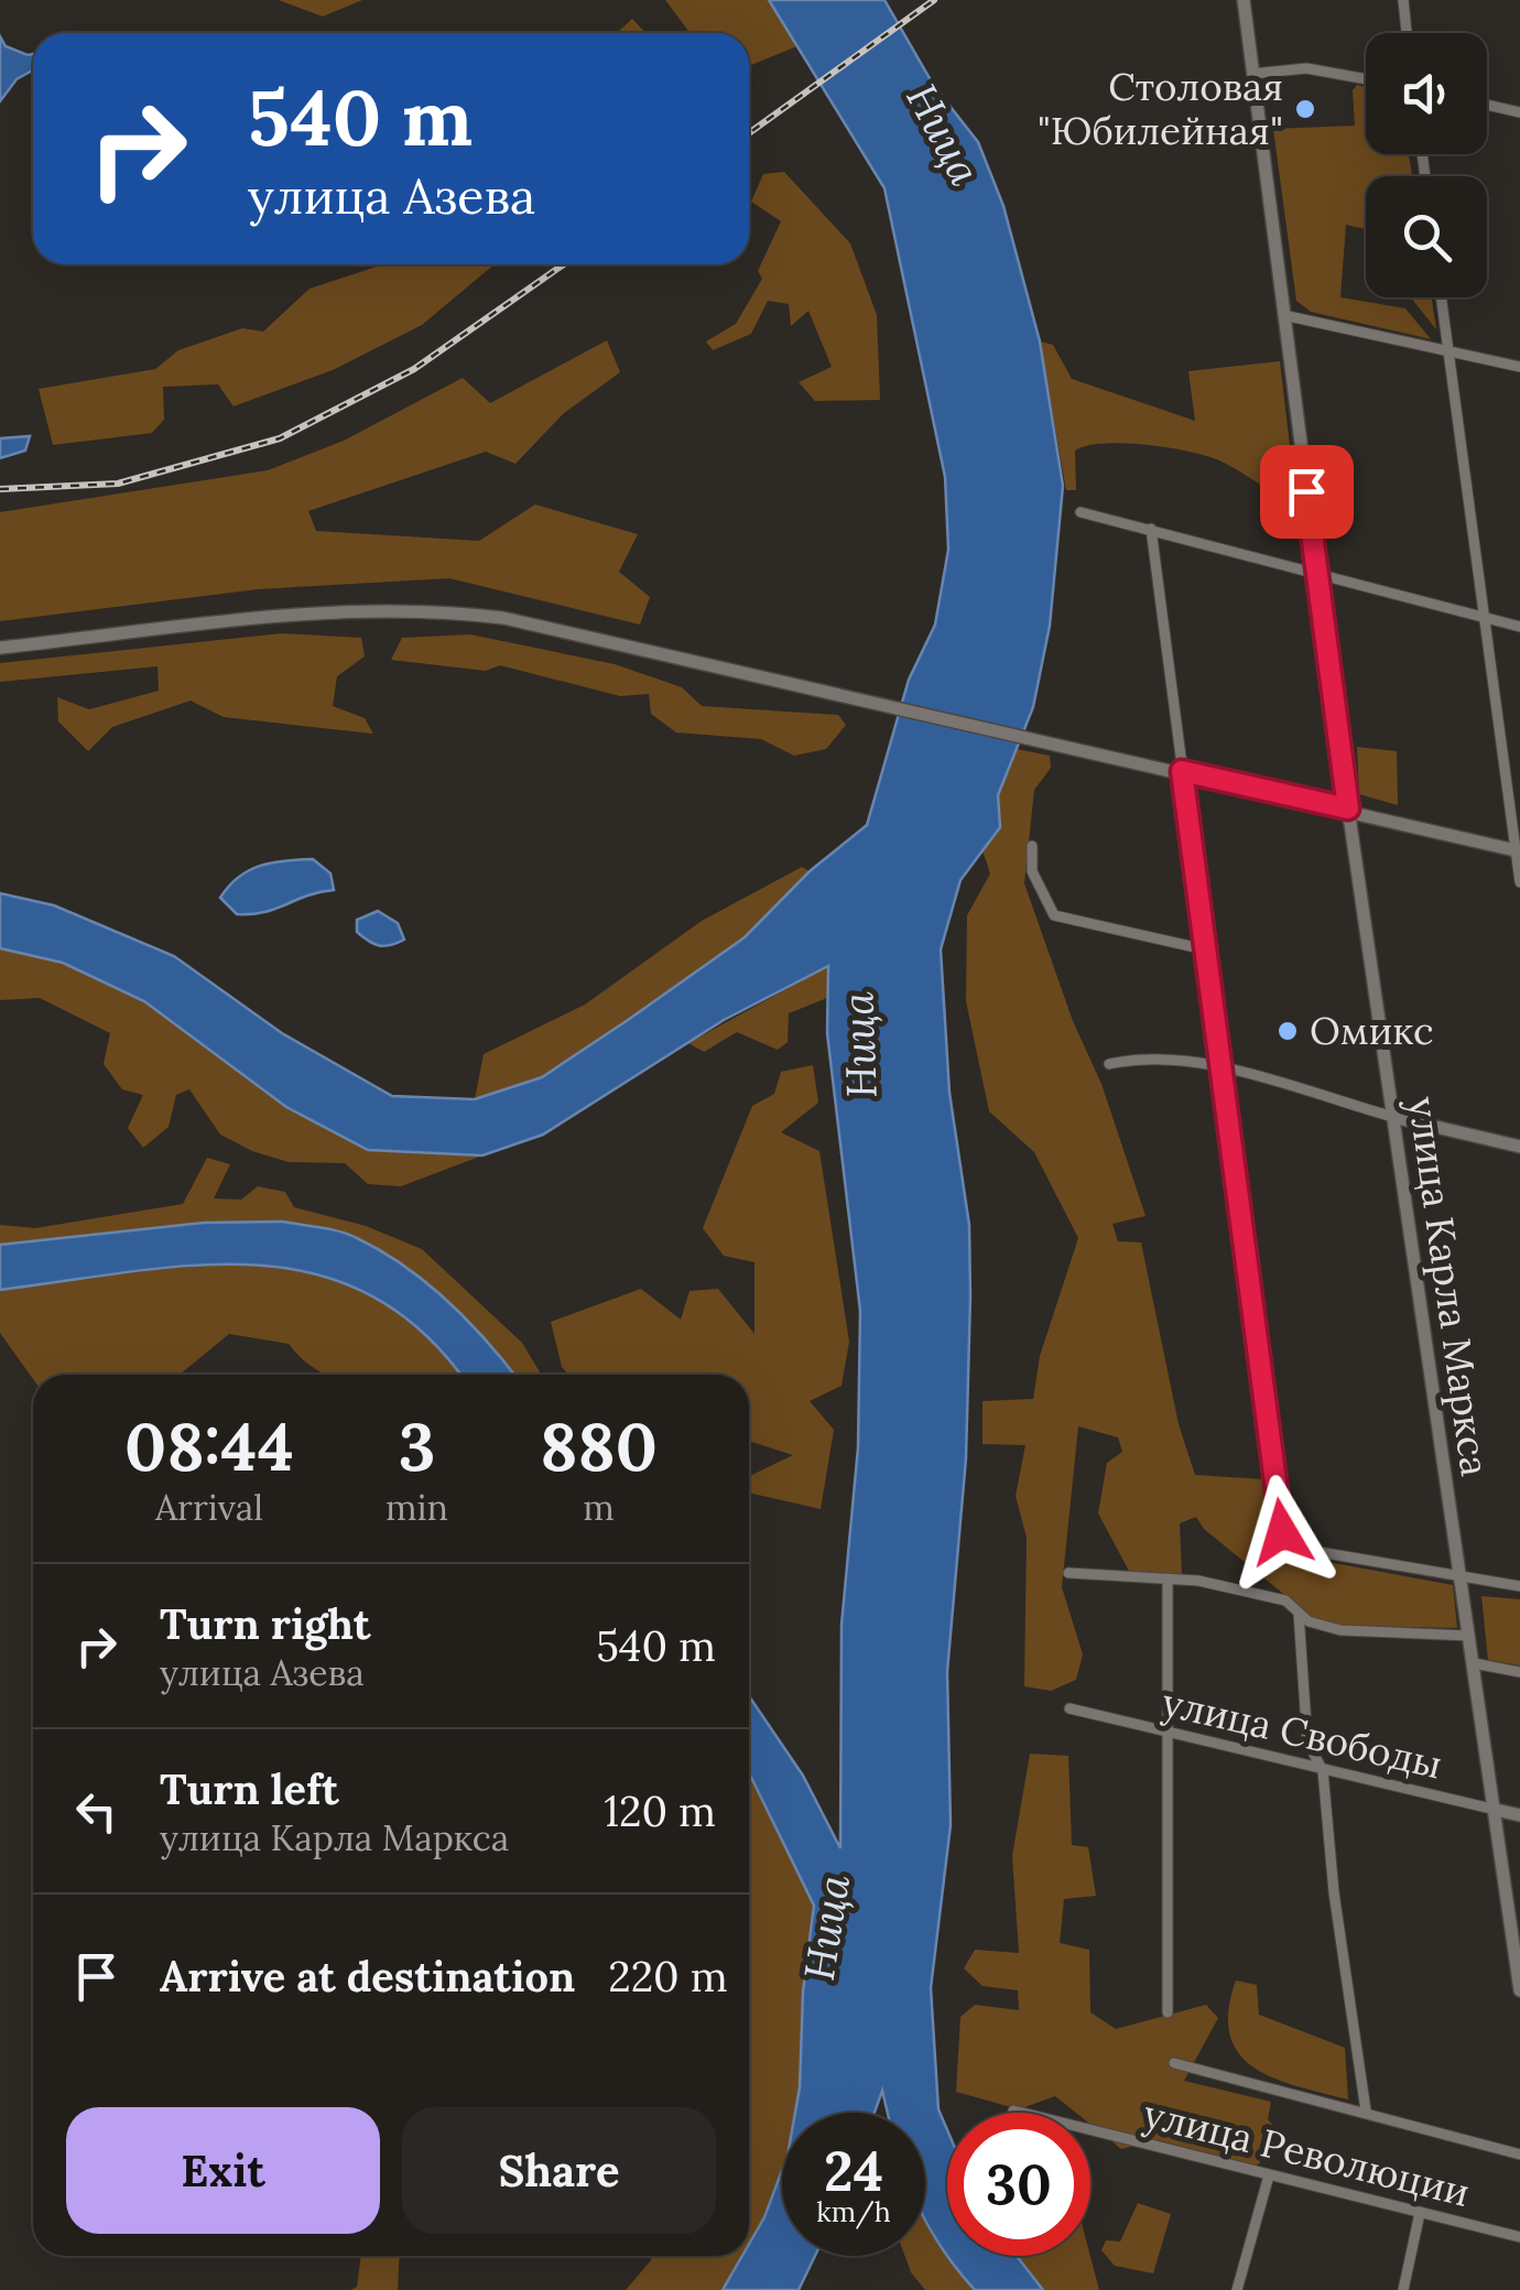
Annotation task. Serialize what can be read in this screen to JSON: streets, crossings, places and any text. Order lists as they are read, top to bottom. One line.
{"streets":{"street":["улица Карла Маркса","улица Свободы","улица Революции"]},"crossings":[["улица Карла Маркса","улица Свободы"]],"water":["Ница"],"places":["Столовая \"Юбилейная\"","Омикс"],"page":{"turn":["540 m","улица Азева"],"eta":["08:44","Arrival","3","min","880","m"],"list":[{"name":"Turn right","note":"улица Азева","value":"540 m"},{"name":"Turn left","note":"улица Карла Маркса","value":"120 m"},{"name":"Arrive at destination","value":"220 m"}],"buttons":["Exit","Share"],"speed":"24 km/h","limit":"30"}}
